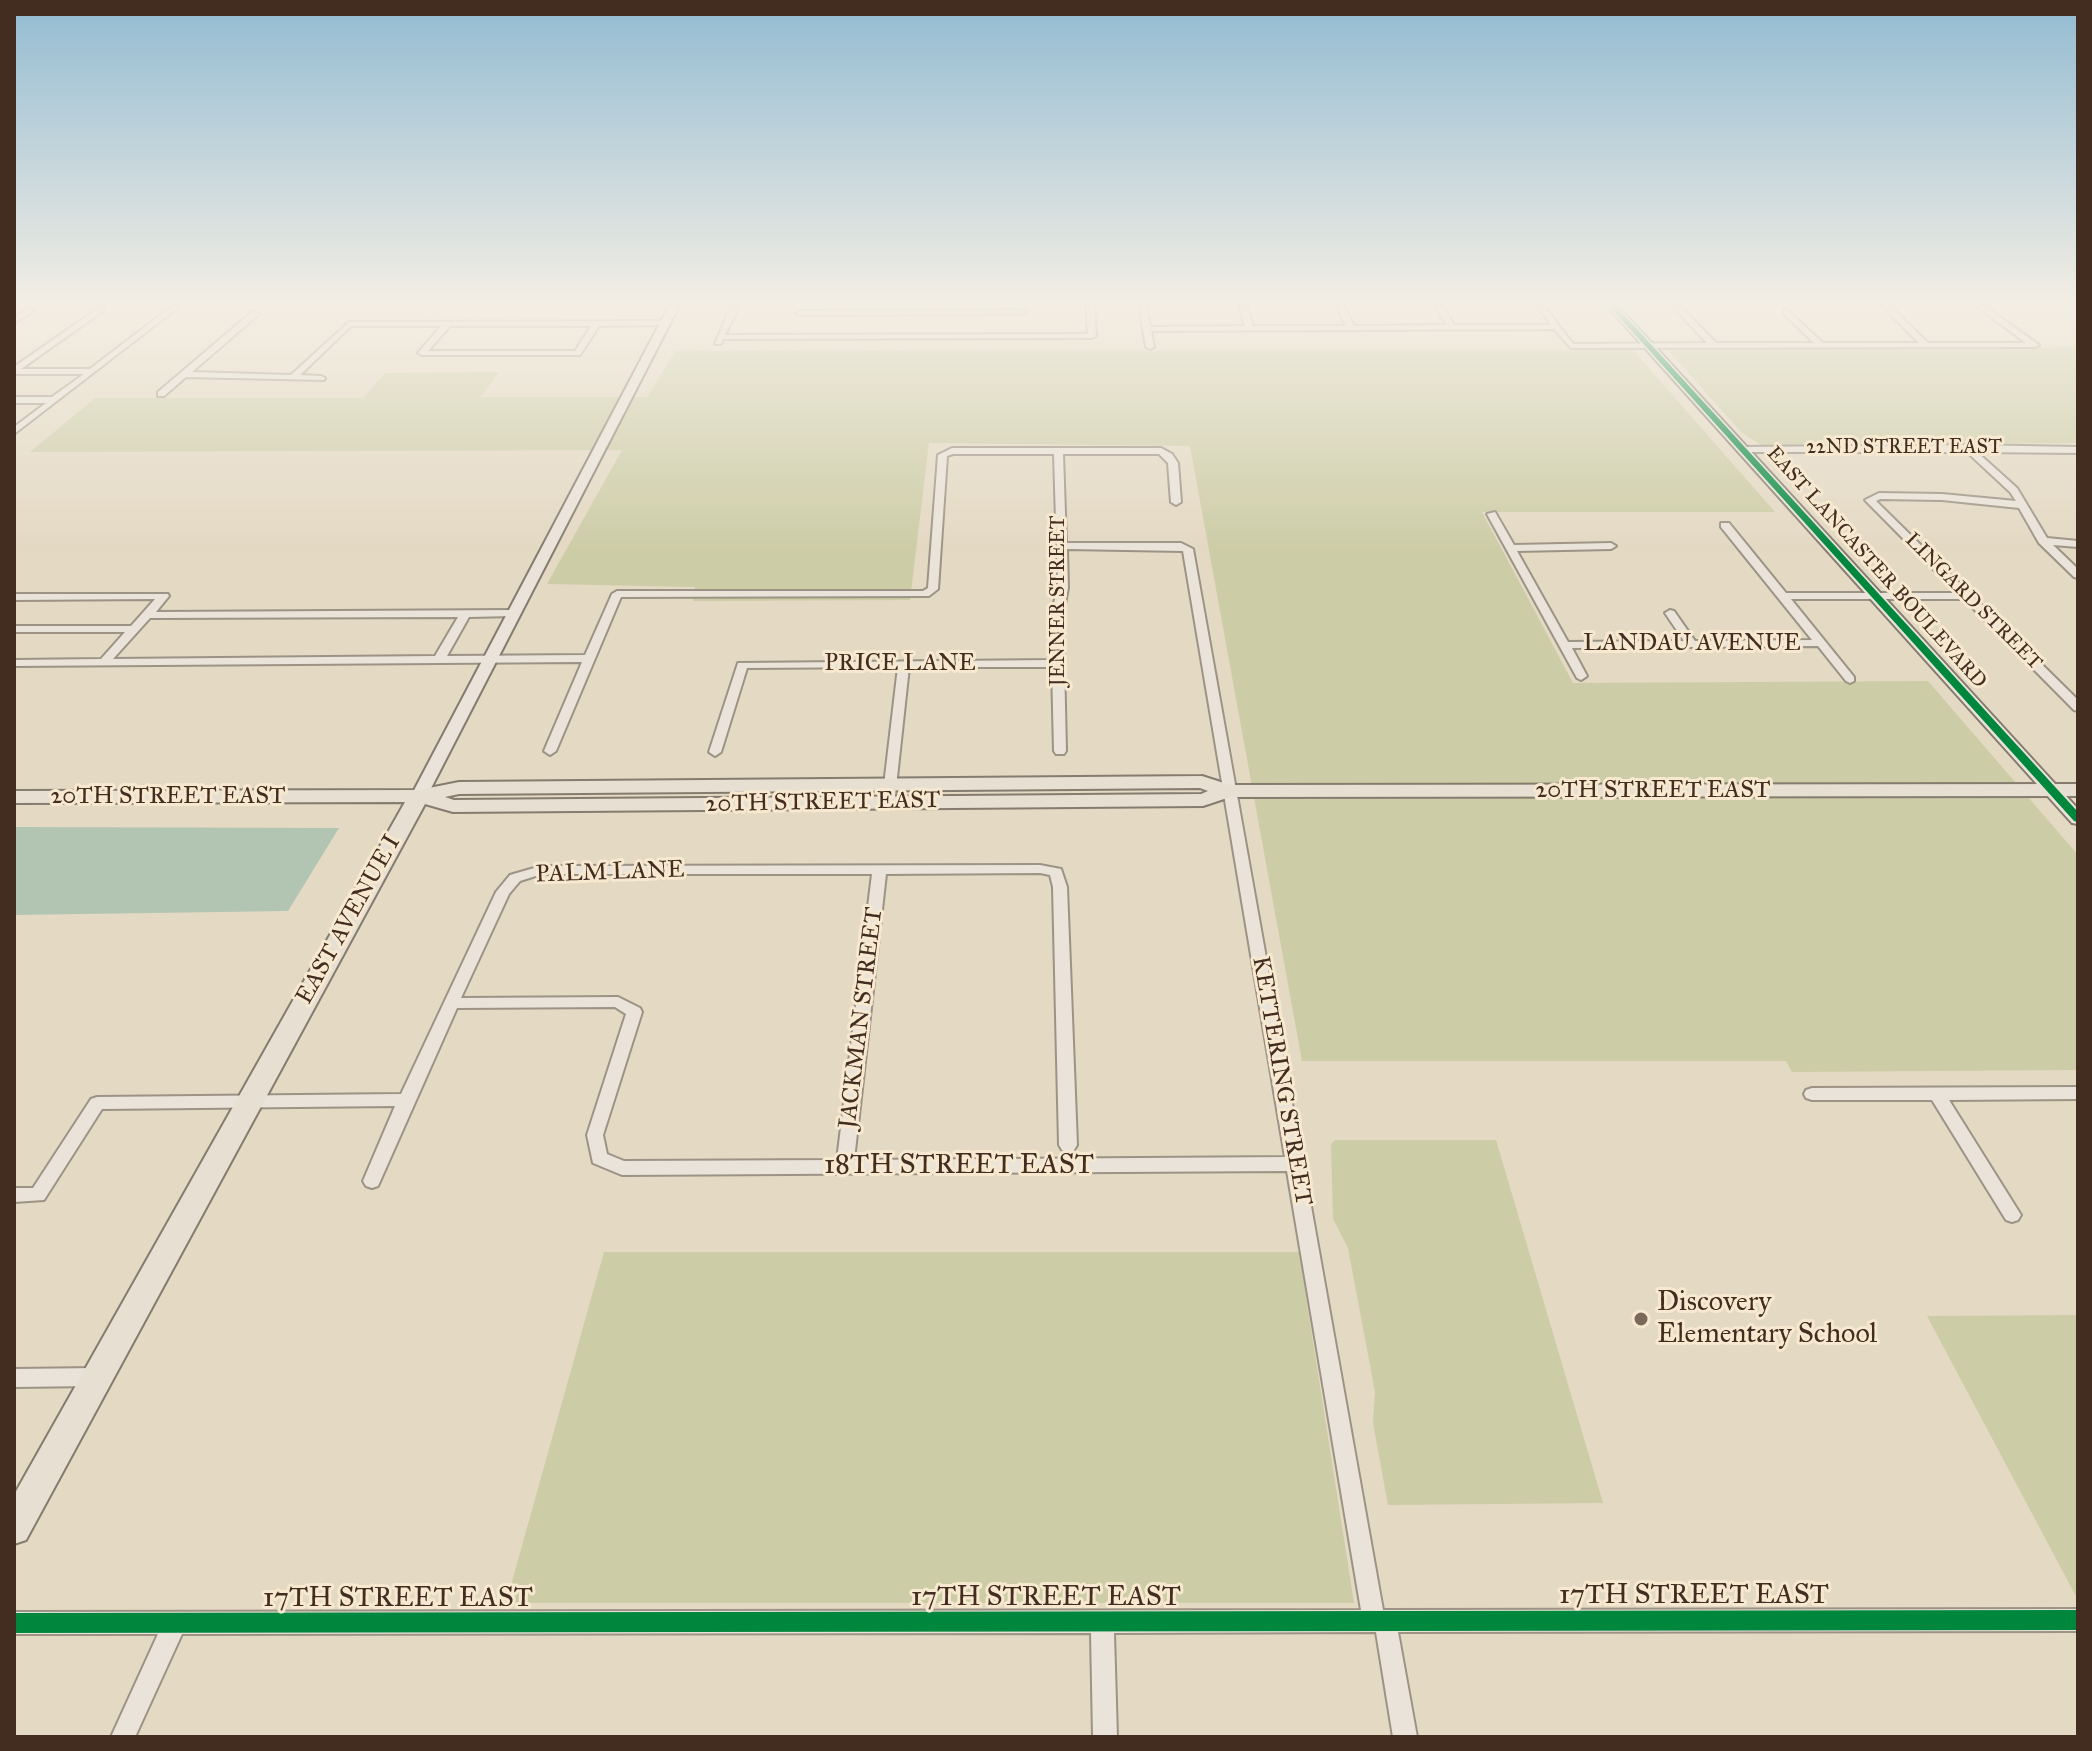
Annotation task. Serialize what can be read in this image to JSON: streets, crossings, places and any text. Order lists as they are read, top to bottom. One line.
{"streets":{"main road":["EAST LANCASTER BOULEVARD","20TH STREET EAST","EAST AVENUE I"],"street":["22ND STREET EAST","JENNER STREET","LINGARD STREET","LANDAU AVENUE","PRICE LANE","PALM LANE","JACKMAN STREET","KETTERING STREET","18TH STREET EAST","17TH STREET EAST"]},"crossings":[["22ND STREET EAST","EAST LANCASTER BOULEVARD"],["EAST LANCASTER BOULEVARD","20TH STREET EAST"],["JENNER STREET","PRICE LANE"],["JENNER STREET","KETTERING STREET"],["20TH STREET EAST","EAST AVENUE I"],["20TH STREET EAST","KETTERING STREET"],["PALM LANE","JACKMAN STREET"],["PALM LANE","18TH STREET EAST"],["JACKMAN STREET","18TH STREET EAST"],["KETTERING STREET","18TH STREET EAST"],["KETTERING STREET","17TH STREET EAST"]],"places":["Discovery Elementary School"]}
